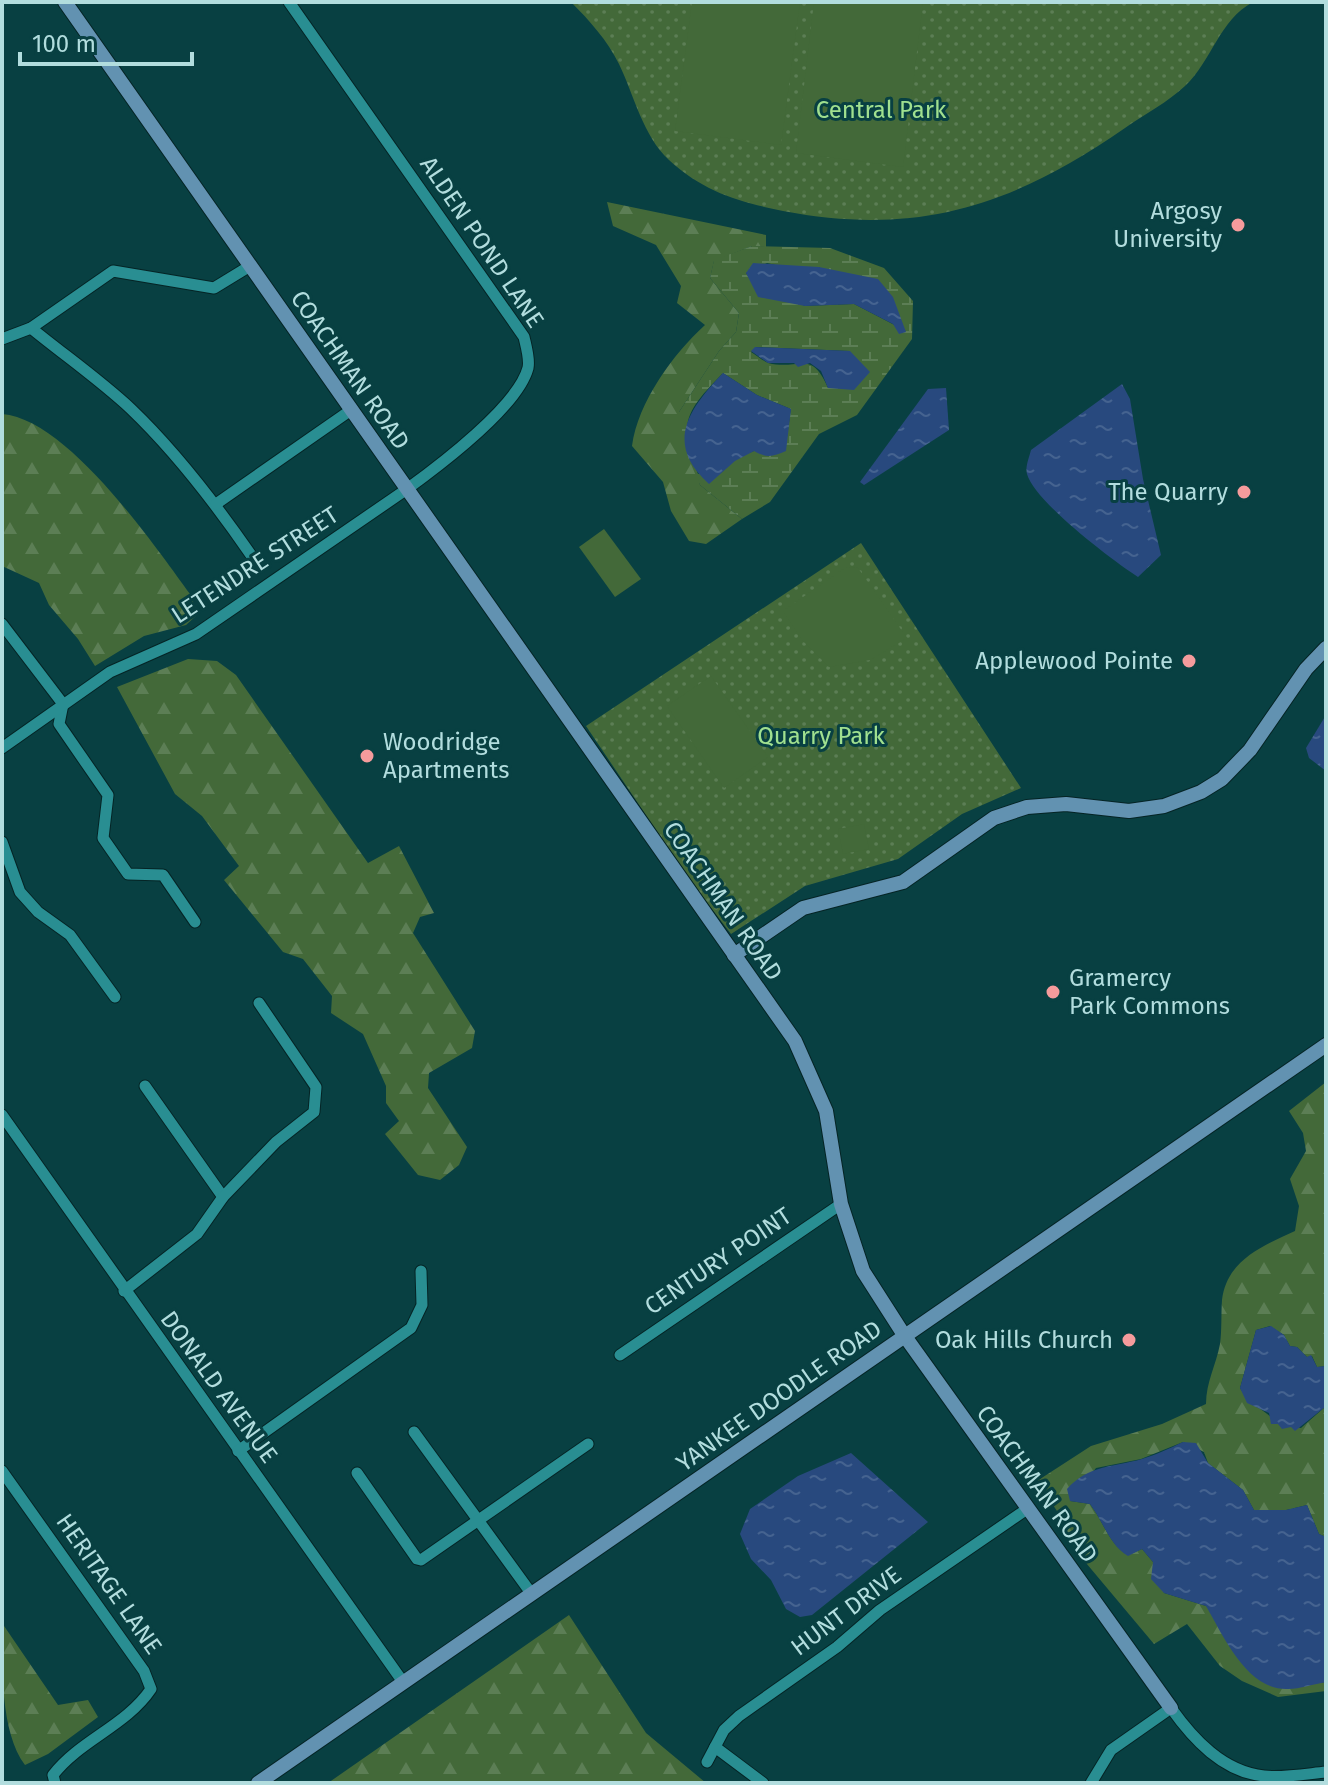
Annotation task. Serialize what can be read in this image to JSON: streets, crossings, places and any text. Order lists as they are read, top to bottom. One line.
{"streets":{"street":["ALDEN POND LANE","COACHMAN ROAD","LETENDRE STREET","CENTURY POINT","DONALD AVENUE","YANKEE DOODLE ROAD","HERITAGE LANE","HUNT DRIVE"]},"crossings":[["ALDEN POND LANE","COACHMAN ROAD"],["ALDEN POND LANE","LETENDRE STREET"],["COACHMAN ROAD","LETENDRE STREET"],["COACHMAN ROAD","CENTURY POINT"],["COACHMAN ROAD","YANKEE DOODLE ROAD"],["COACHMAN ROAD","HUNT DRIVE"],["DONALD AVENUE","YANKEE DOODLE ROAD"]],"parks":["Central Park","Quarry Park"],"places":["Argosy University","The Quarry","Applewood Pointe","Woodridge Apartments","Gramercy Park Commons","Oak Hills Church"],"scale_bar":"100 m"}
